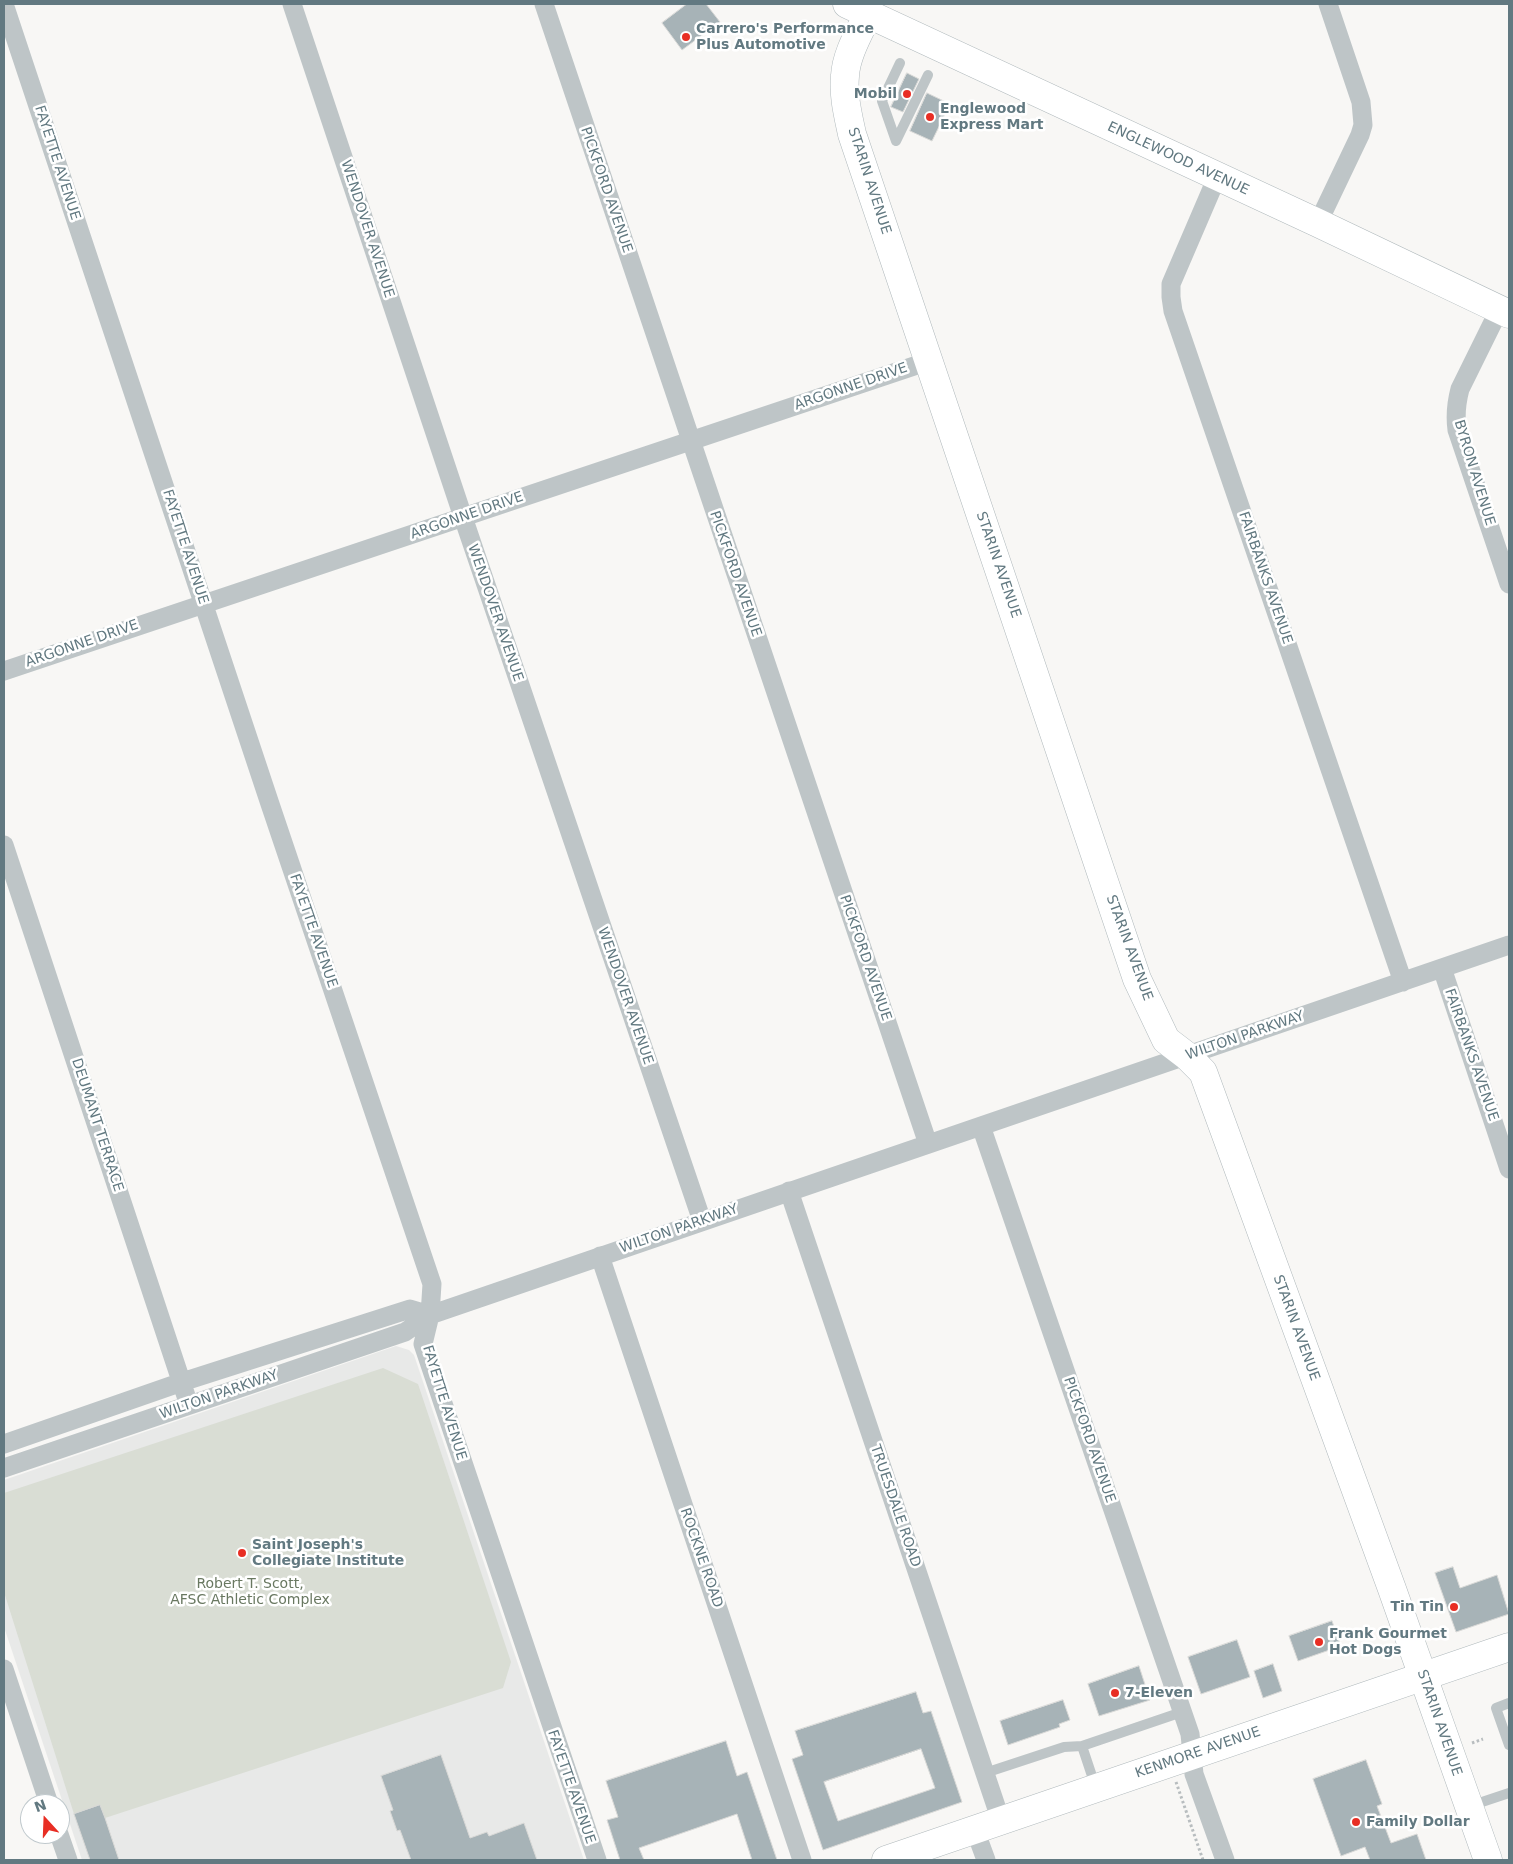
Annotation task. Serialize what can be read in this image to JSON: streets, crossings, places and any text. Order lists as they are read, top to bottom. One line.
{"streets":{"street":["ENGLEWOOD AVENUE","FAYETTE AVENUE","STARIN AVENUE","PICKFORD AVENUE","WENDOVER AVENUE","ARGONNE DRIVE","BYRON AVENUE","FAIRBANKS AVENUE","WILTON PARKWAY","DEUMANT TERRACE","TRUESDALE ROAD","ROCKNE ROAD","KENMORE AVENUE"]},"crossings":[["ENGLEWOOD AVENUE","STARIN AVENUE"],["ENGLEWOOD AVENUE","BYRON AVENUE"],["ENGLEWOOD AVENUE","FAIRBANKS AVENUE"],["FAYETTE AVENUE","ARGONNE DRIVE"],["FAYETTE AVENUE","WILTON PARKWAY"],["STARIN AVENUE","ARGONNE DRIVE"],["STARIN AVENUE","WILTON PARKWAY"],["STARIN AVENUE","KENMORE AVENUE"],["PICKFORD AVENUE","ARGONNE DRIVE"],["PICKFORD AVENUE","WILTON PARKWAY"],["PICKFORD AVENUE","KENMORE AVENUE"],["WENDOVER AVENUE","ARGONNE DRIVE"],["WENDOVER AVENUE","WILTON PARKWAY"],["FAIRBANKS AVENUE","WILTON PARKWAY"],["WILTON PARKWAY","DEUMANT TERRACE"],["WILTON PARKWAY","TRUESDALE ROAD"],["WILTON PARKWAY","ROCKNE ROAD"],["TRUESDALE ROAD","KENMORE AVENUE"]],"parks":["Robert T. Scott, AFSC Athletic Complex"],"places":["Carrero's Performance Plus Automotive","Mobil","Englewood Express Mart","Saint Joseph's Collegiate Institute","Tin Tin","Frank Gourmet Hot Dogs","7-Eleven","Family Dollar"],"north":"top"}
